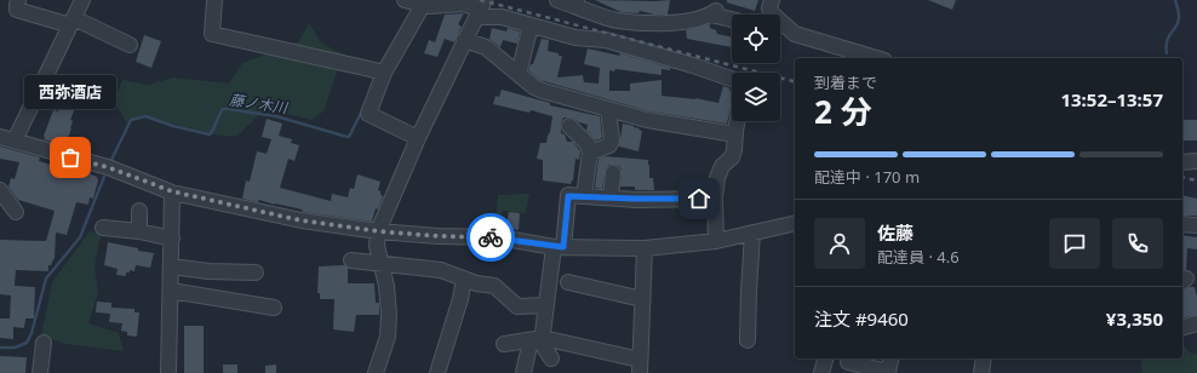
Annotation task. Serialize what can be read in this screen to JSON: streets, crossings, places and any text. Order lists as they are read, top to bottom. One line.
{"water":["藤ノ木川"],"places":["西弥酒店"],"page":{"heading":["2 分","到着まで","13:52–13:57"],"panel":["佐藤","配達員 · 4.6","注文 #9460","¥3,350"],"bubble":"西弥酒店","bar":"配達中 · 170 m"}}
